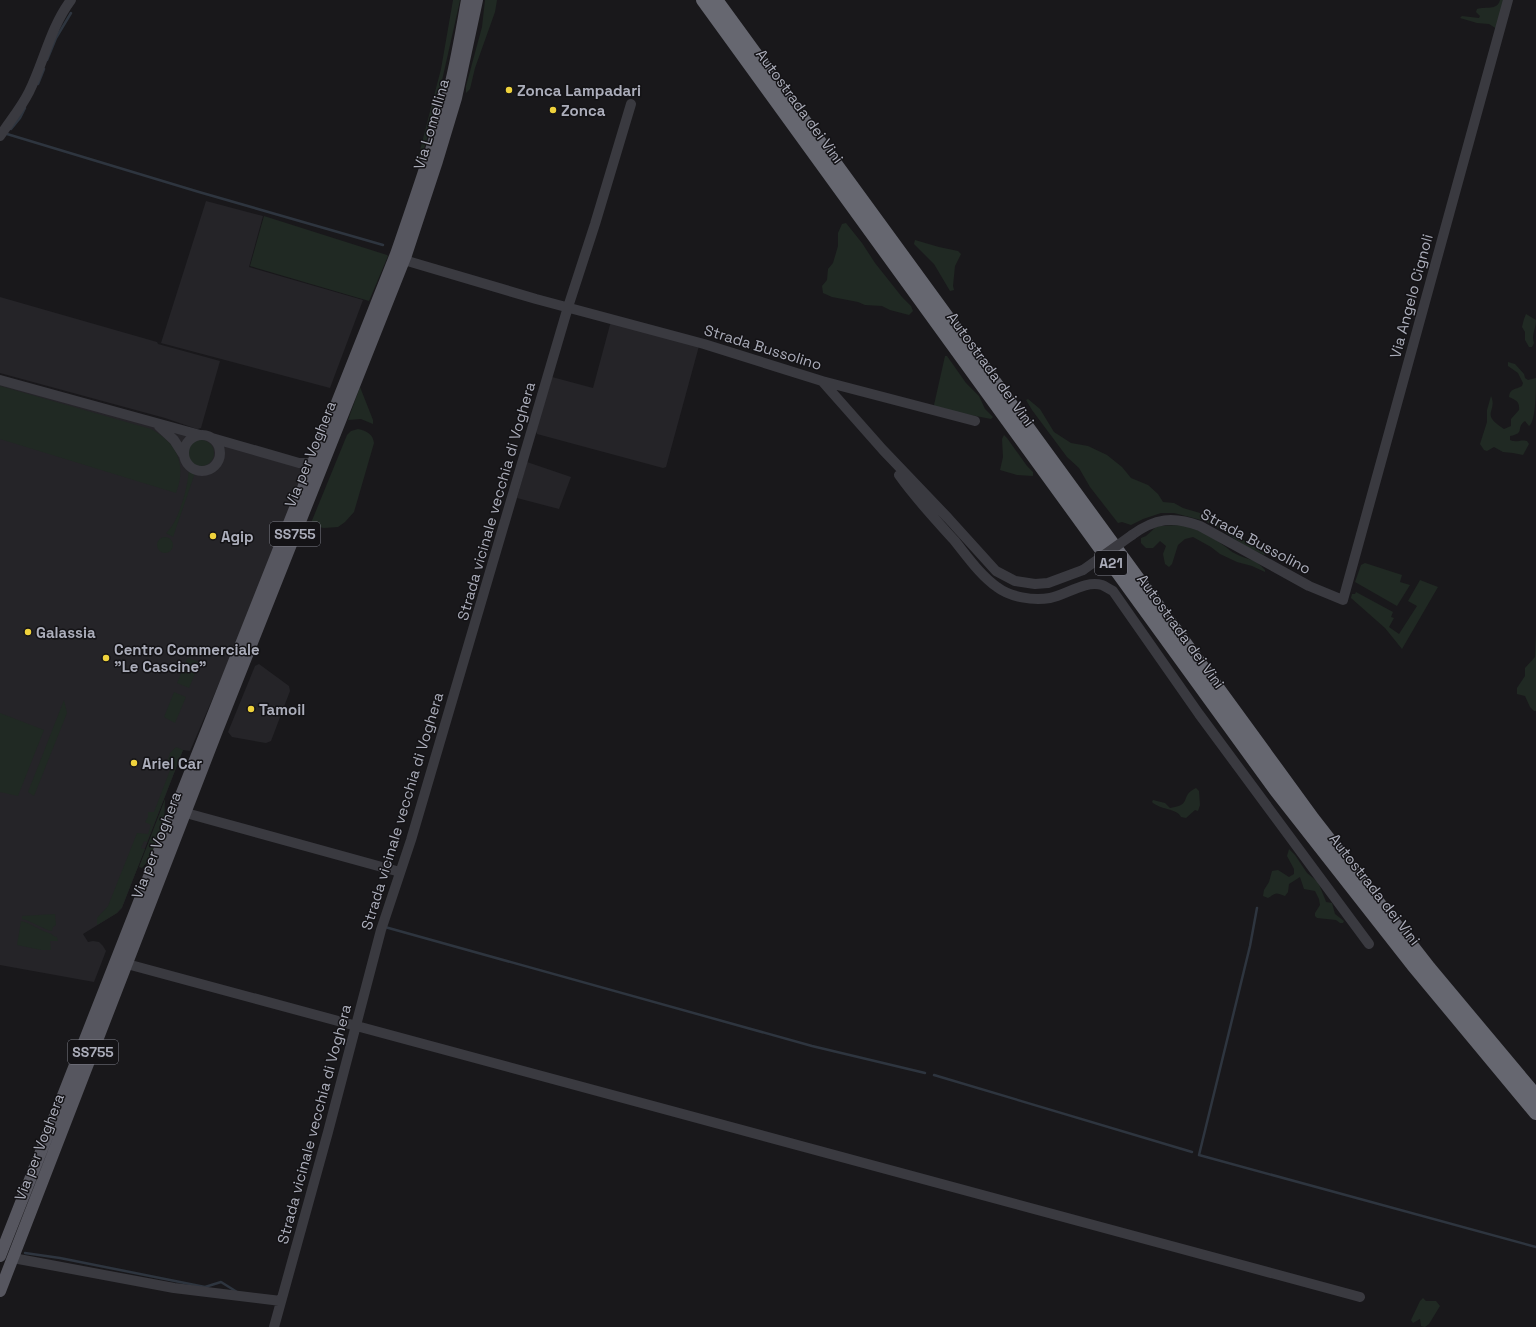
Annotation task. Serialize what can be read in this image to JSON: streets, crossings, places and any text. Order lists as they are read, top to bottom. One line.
{"streets":{"highway":["Autostrada dei Vini","A21"],"main road":["Via Lomellina","Via per Voghera","SS755"],"street":["Via Angelo Cignoli","Strada Bussolino","Strada vicinale vecchia di Voghera"]},"crossings":[["Via Lomellina","Strada Bussolino"],["Via Lomellina","Via per Voghera"],["Via Angelo Cignoli","Strada Bussolino"],["Strada Bussolino","Via per Voghera"],["Strada Bussolino","Strada vicinale vecchia di Voghera"]],"places":["Zonca Lampadari","Zonca","Agip","Galassia","Centro Commerciale \"Le Cascine\"","Tamoil","Ariel Car"]}
